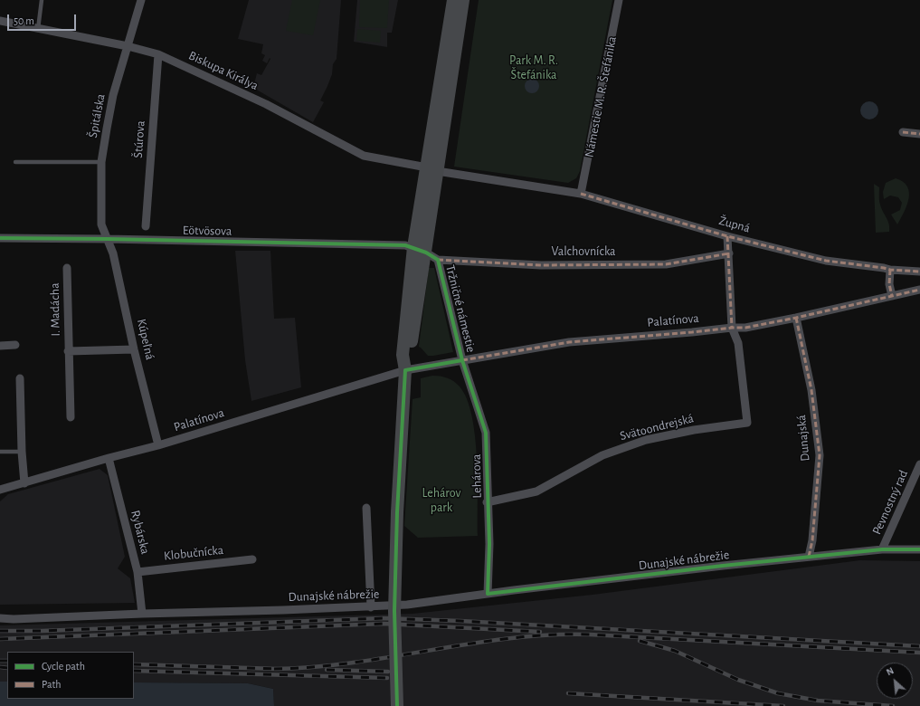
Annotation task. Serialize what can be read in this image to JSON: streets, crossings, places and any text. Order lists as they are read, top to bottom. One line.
{"streets":{"main road":["Tržničné námestie"],"street":["Biskupa Királya","Námestie M. R. Štefánika","Špitálska","Štúrova","Župná","Eötvösova","Valchovnícka","I. Madácha","Palatínova","Kúpeľná","Svätoondrejská","Dunajská","Lehárova","Pevnostný rad","Rybárska","Klobučnícka","Dunajské nábrežie"]},"crossings":[["Biskupa Királya","Špitálska"],["Biskupa Királya","Štúrova"],["Biskupa Királya","Župná"],["Biskupa Királya","Tržničné námestie"],["Námestie M. R. Štefánika","Župná"],["Špitálska","Eötvösova"],["Špitálska","Kúpeľná"],["Župná","Tržničné námestie"],["Eötvösova","Tržničné námestie"],["Eötvösova","Kúpeľná"],["Valchovnícka","Tržničné námestie"],["Tržničné námestie","Palatínova"],["Tržničné námestie","Lehárova"],["I. Madácha","Kúpeľná"],["Palatínova","Kúpeľná"],["Palatínova","Svätoondrejská"],["Palatínova","Dunajská"],["Palatínova","Lehárova"],["Palatínova","Rybárska"],["Svätoondrejská","Lehárova"],["Dunajská","Dunajské nábrežie"],["Lehárova","Dunajské nábrežie"],["Pevnostný rad","Dunajské nábrežie"],["Rybárska","Klobučnícka"],["Rybárska","Dunajské nábrežie"]],"parks":["Park M. R. Štefánika","Lehárov park"],"legend":["Cycle path","Path"],"scale_bar":"50 m","north":"top left"}
